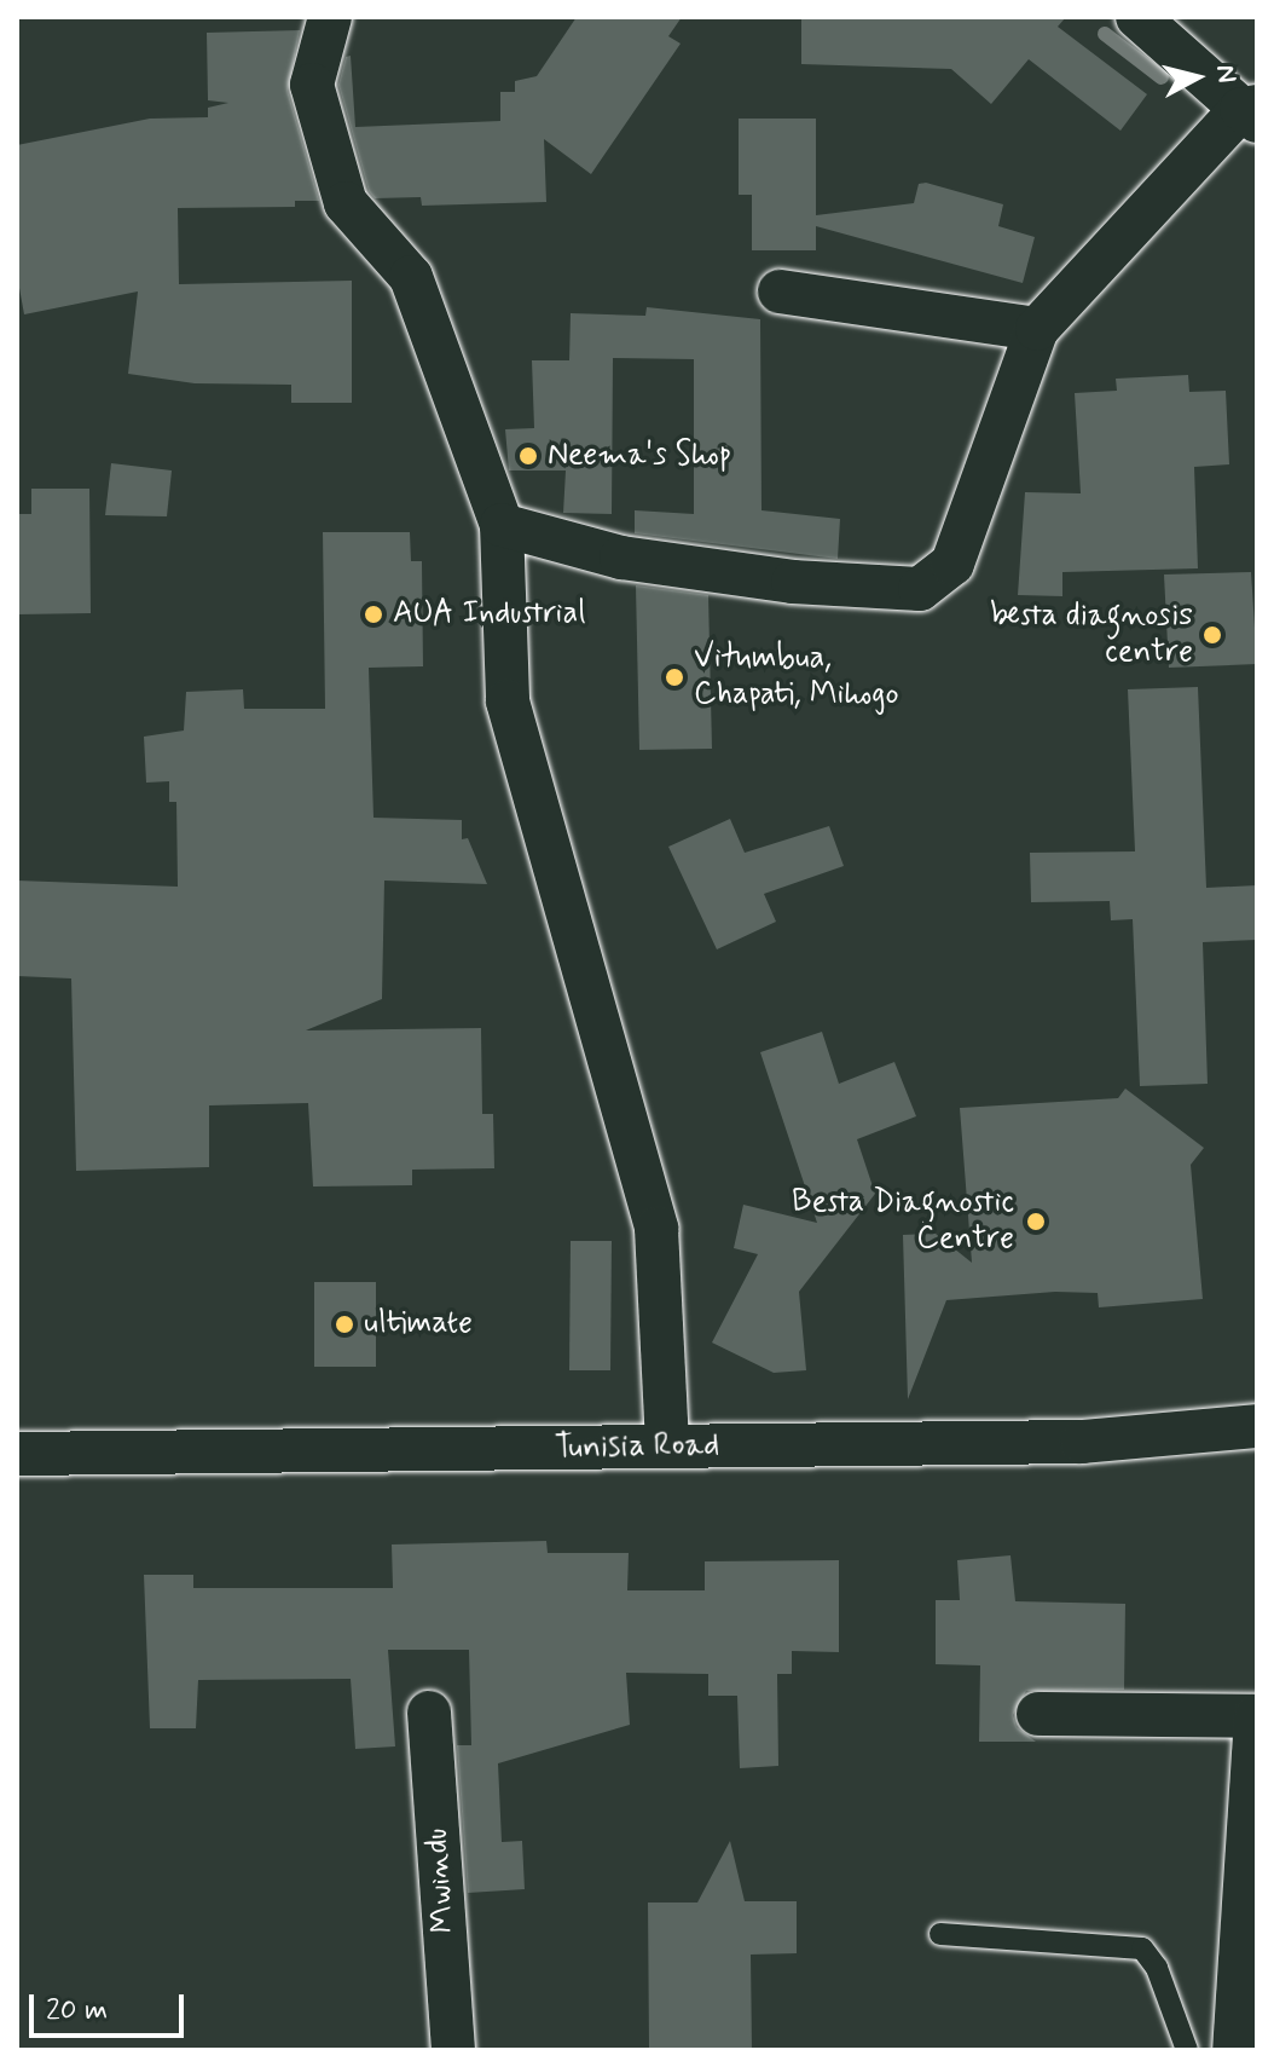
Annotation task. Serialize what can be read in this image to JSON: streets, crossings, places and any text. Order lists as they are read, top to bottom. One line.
{"streets":{"street":["Tunisia Road","Mwindu"]},"places":["Neema's Shop","AUA Industrial","besta diagnosis centre","Vitumbua, Chapati, Mihogo","Besta Diagnostic Centre","ultimate"],"scale_bar":"20 m","north":"right"}
